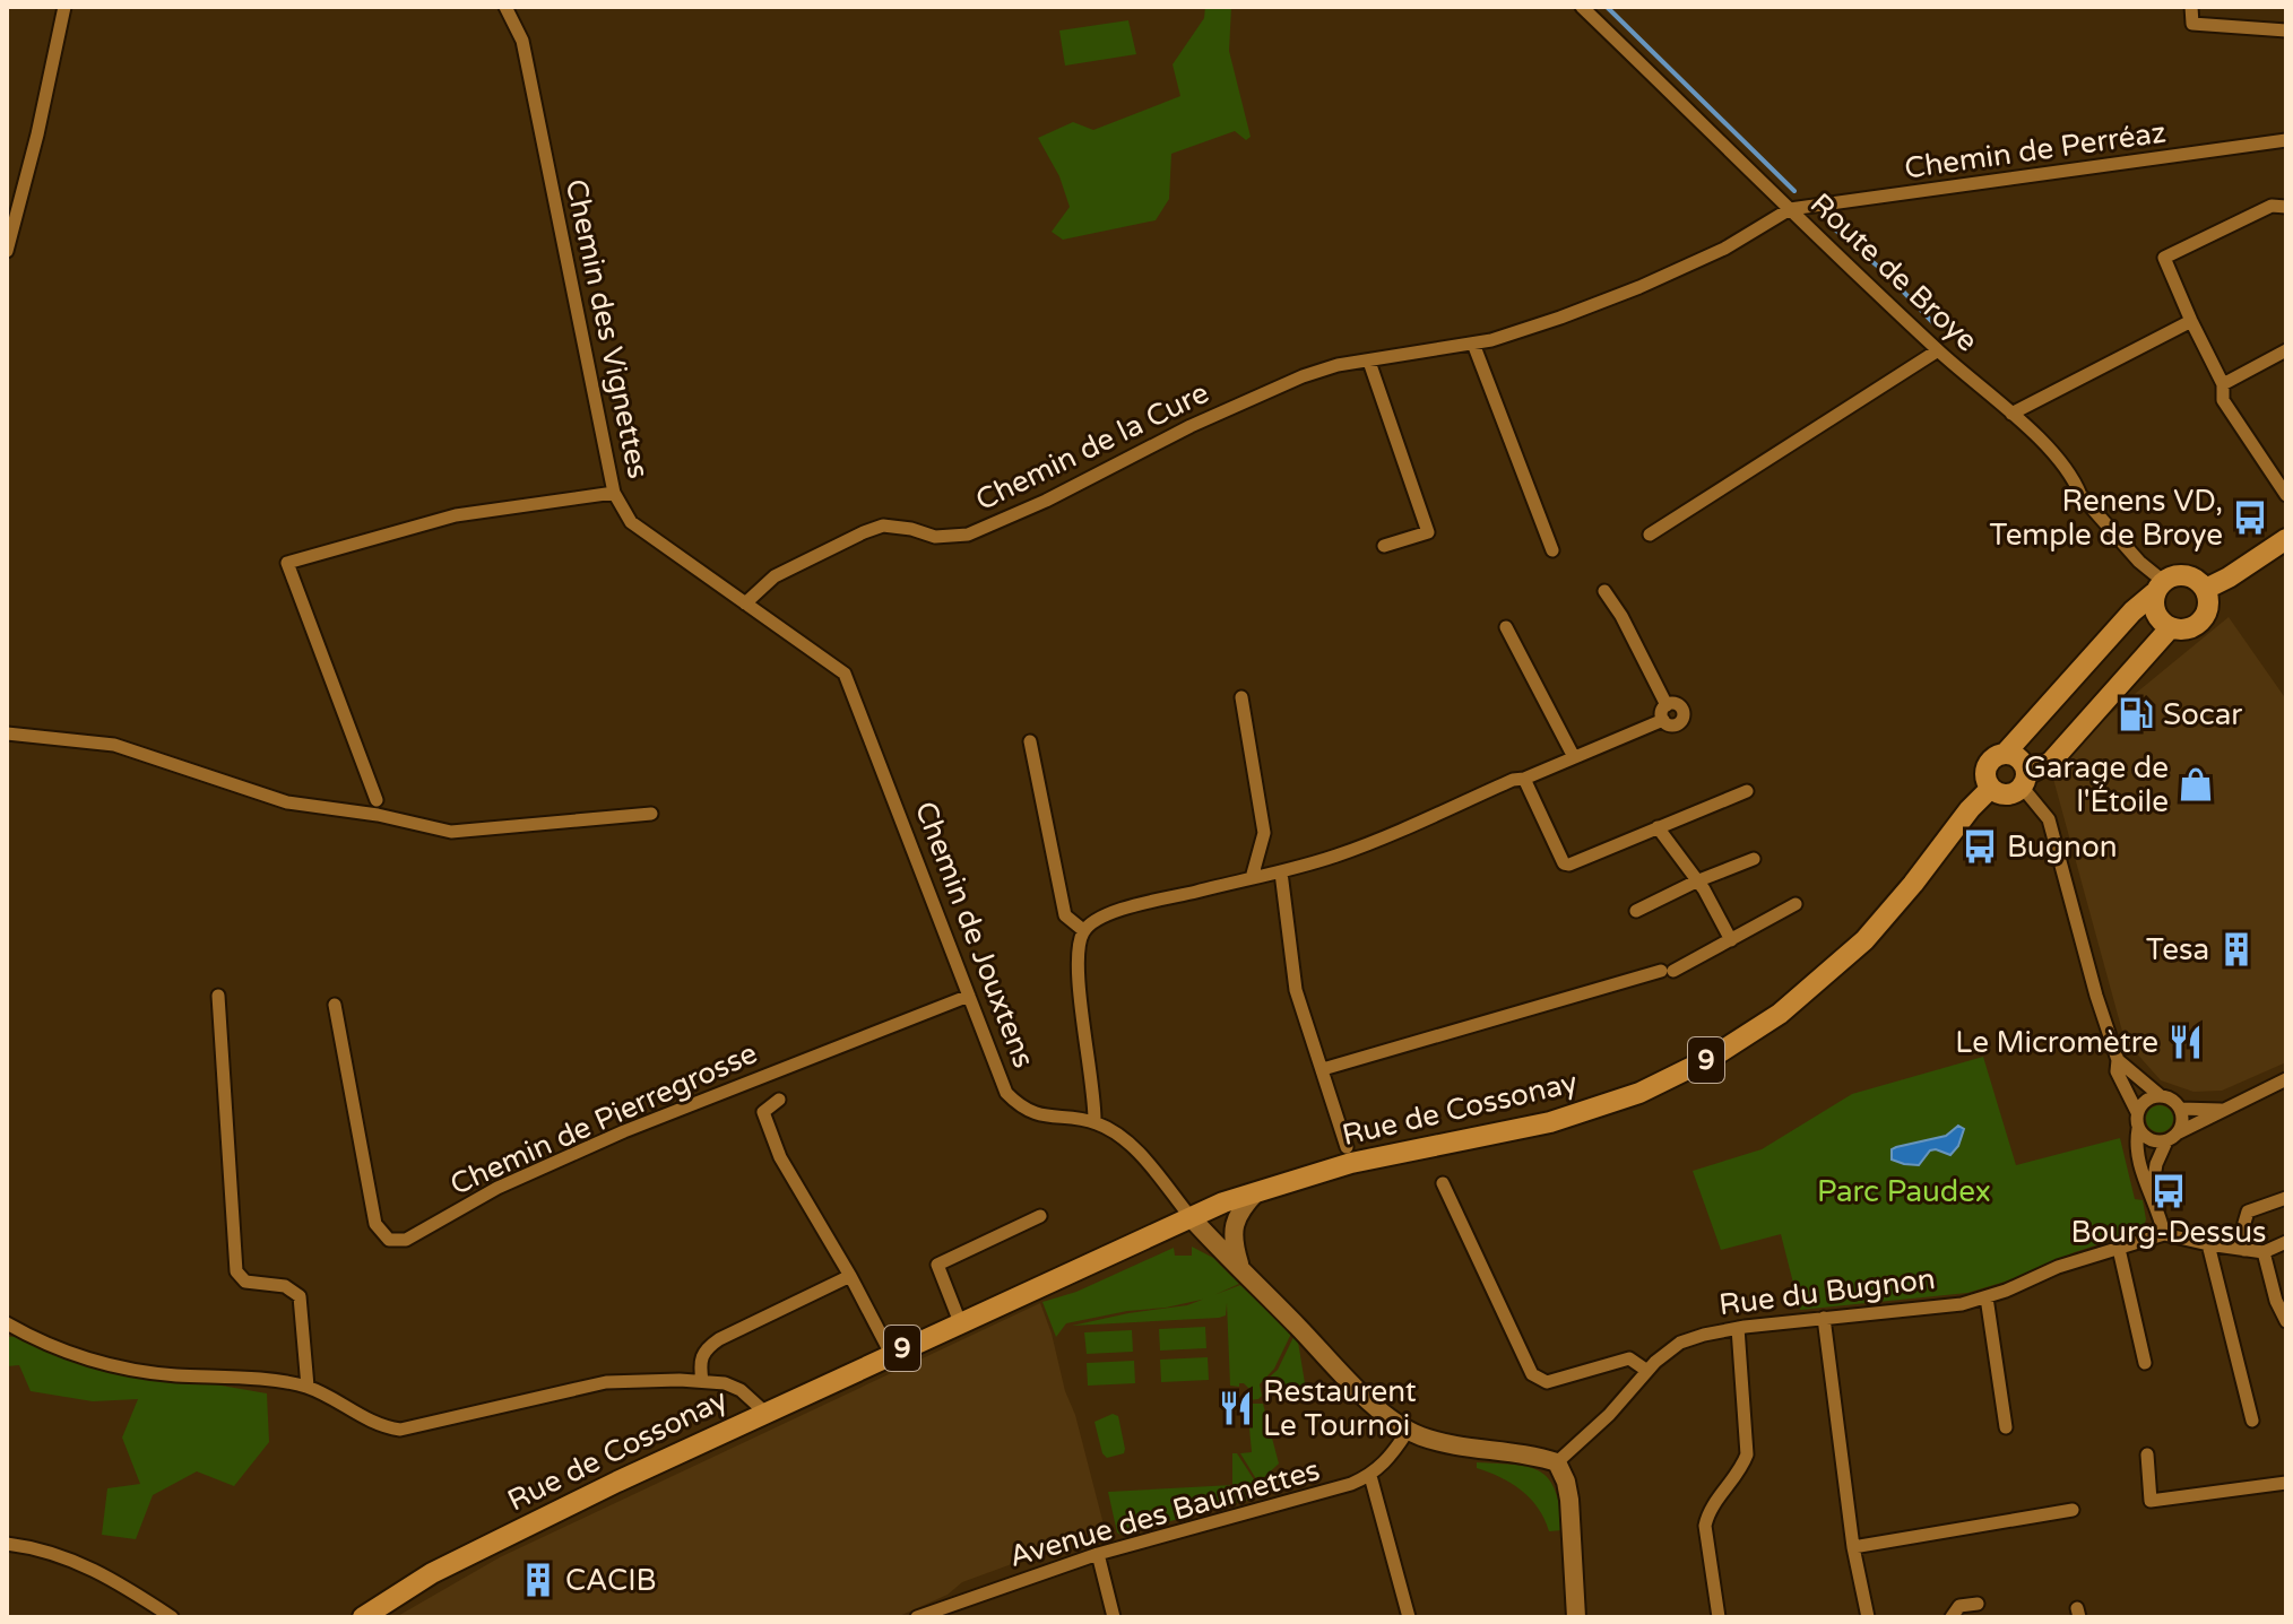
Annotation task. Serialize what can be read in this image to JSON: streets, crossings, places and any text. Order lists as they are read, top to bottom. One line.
{"streets":{"main road":["9","Rue de Cossonay"],"street":["Chemin de Perréaz","Route de Broye","Chemin des Vignettes","Chemin de la Cure","Chemin de Jouxtens","Chemin de Pierregrosse","Rue du Bugnon","Avenue des Baumettes"]},"crossings":[["Chemin de Perréaz","Route de Broye"],["Chemin de Perréaz","Chemin de la Cure"],["Route de Broye","Chemin de la Cure"],["Route de Broye","Rue de Cossonay"],["Chemin des Vignettes","Chemin de la Cure"],["Chemin des Vignettes","Chemin de Jouxtens"],["Chemin de Jouxtens","Rue de Cossonay"],["Chemin de Jouxtens","Chemin de Pierregrosse"],["Chemin de Jouxtens","Rue du Bugnon"],["Chemin de Jouxtens","Avenue des Baumettes"]],"parks":["Parc Paudex"],"places":{"bus stop":["Renens VD, Temple de Broye","Bugnon","Bourg-Dessus"],"fuel station":["Socar"],"shop":["Garage de l'Étoile"],"building":["Tesa","CACIB"],"restaurant":["Le Micromètre","Restaurent Le Tournoi"]}}
